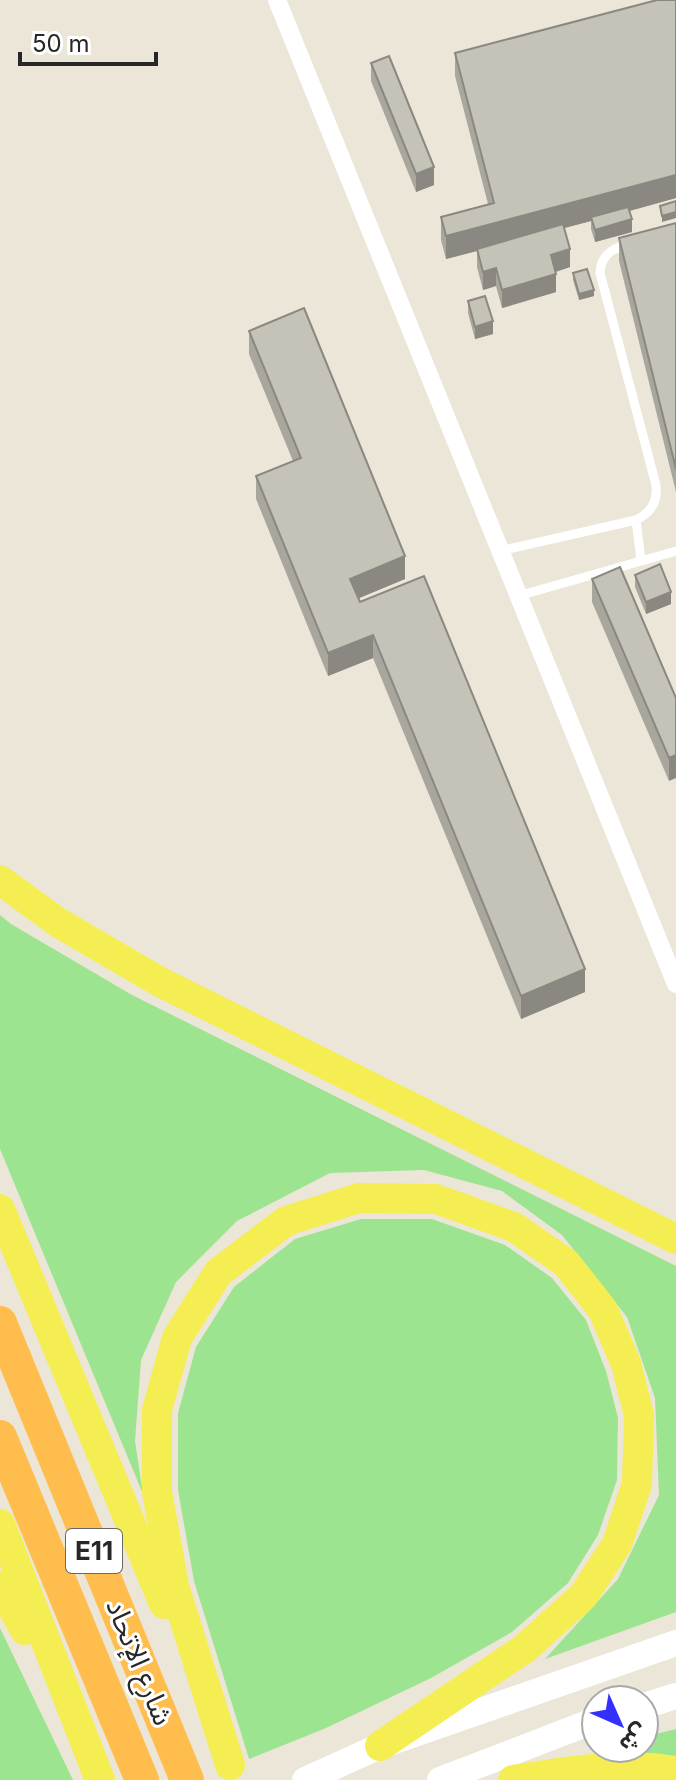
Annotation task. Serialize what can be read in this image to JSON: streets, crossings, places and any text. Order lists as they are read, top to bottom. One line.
{"streets":{"highway":["E11","شارع الإتحاد"]},"scale_bar":"50 m","north":"bottom right"}
